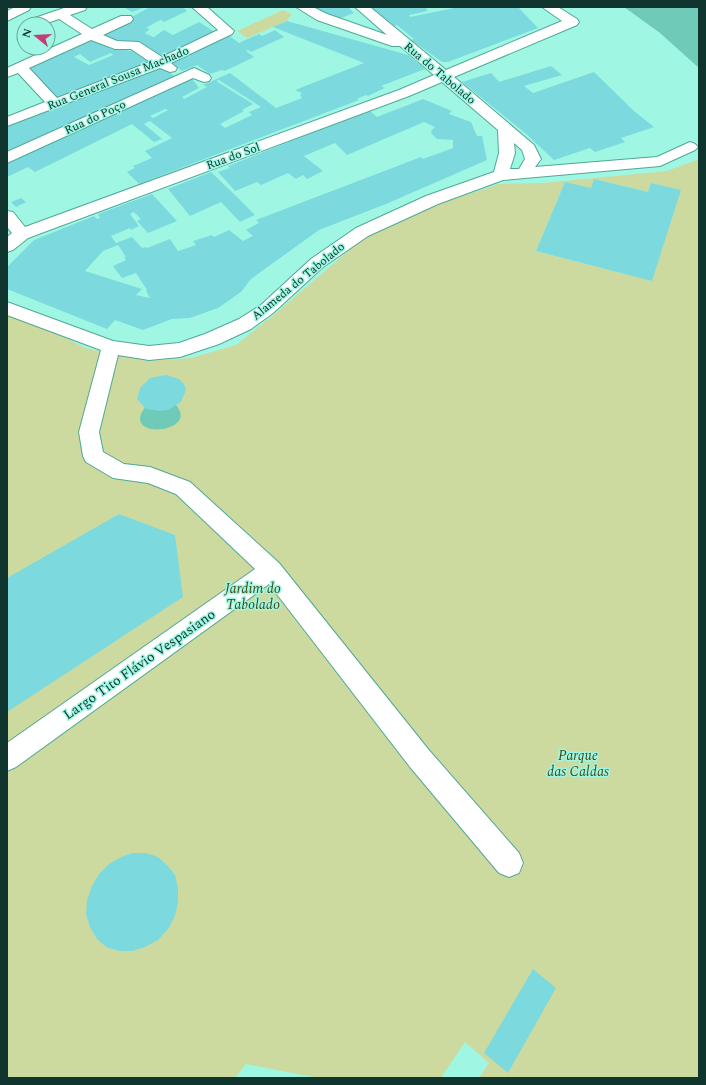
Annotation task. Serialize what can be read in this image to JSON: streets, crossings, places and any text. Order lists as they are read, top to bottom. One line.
{"streets":{"street":["Rua do Tabolado","Rua General Sousa Machado","Rua do Poço","Rua do Sol","Alameda do Tabolado","Largo Tito Flávio Vespasiano"]},"crossings":[["Rua do Tabolado","Rua do Sol"],["Rua do Tabolado","Alameda do Tabolado"]],"parks":["Jardim do Tabolado","Parque das Caldas"],"north":"left"}
